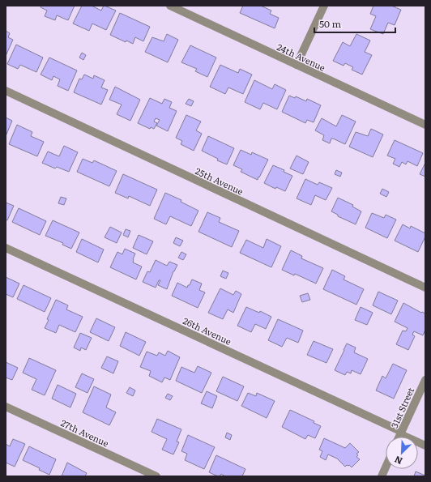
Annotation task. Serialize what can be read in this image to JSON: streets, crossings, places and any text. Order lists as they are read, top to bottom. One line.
{"streets":{"street":["24th Avenue","25th Avenue","26th Avenue","31st Street","27th Avenue"]},"crossings":[["26th Avenue","31st Street"]],"scale_bar":"50 m","north":"bottom left"}
